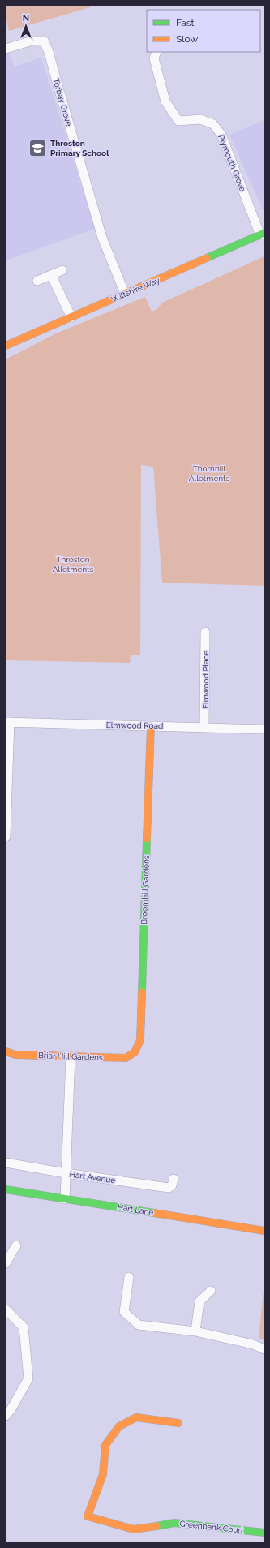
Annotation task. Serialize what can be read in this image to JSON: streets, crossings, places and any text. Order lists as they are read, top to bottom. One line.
{"streets":{"street":["Torbay Grove","Plymouth Grove","Wiltshire Way","Elmwood Place","Elmwood Road","Broomhill Gardens","Briar Hill Gardens","Hart Avenue","Hart Lane","Greenbank Court"]},"crossings":[["Torbay Grove","Wiltshire Way"],["Plymouth Grove","Wiltshire Way"],["Elmwood Place","Elmwood Road"],["Elmwood Road","Broomhill Gardens"],["Broomhill Gardens","Briar Hill Gardens"]],"parks":["Thornhill Allotments","Throston Allotments"],"places":{"school or university":["Throston Primary School"]},"legend":["Fast","Slow"],"north":"top"}
